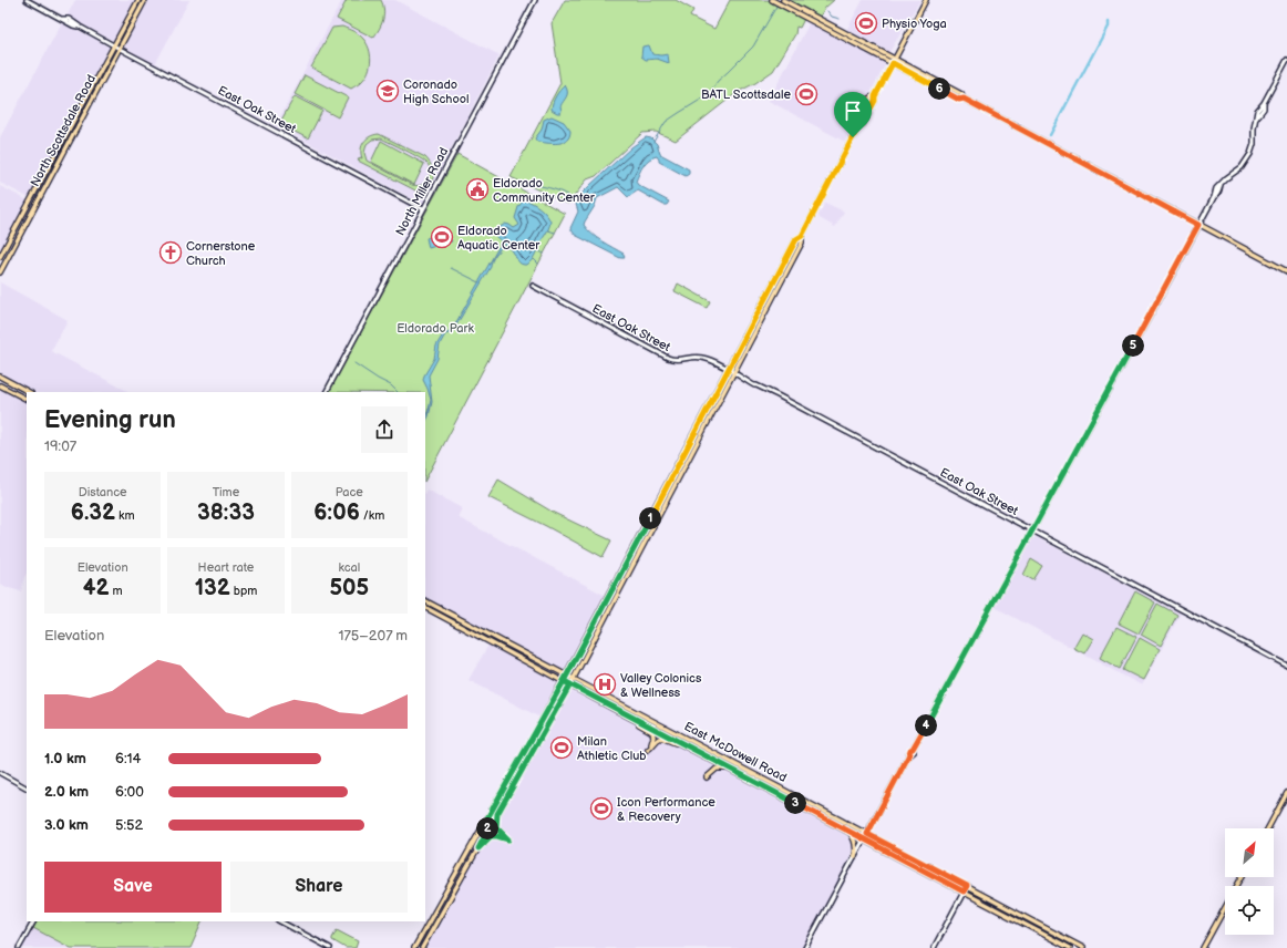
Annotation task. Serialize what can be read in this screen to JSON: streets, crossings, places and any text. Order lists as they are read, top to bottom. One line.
{"streets":{"main road":["North Scottsdale Road","East McDowell Road"],"street":["East Oak Street","North Miller Road"]},"crossings":[["East Oak Street","North Scottsdale Road"],["East Oak Street","North Miller Road"]],"parks":["Eldorado Park"],"places":{"sports":["Physio Yoga","BATL Scottsdale","Eldorado Aquatic Center","Milan Athletic Club","Icon Performance & Recovery"],"school or university":["Coronado High School"],"public building":["Eldorado Community Center"],"church":["Cornerstone Church"],"hospital":["Valley Colonics & Wellness"]},"north":"top right","page":{"pins":["6","5","1","4","3","2"],"heading":["Evening run","19:07"],"stats":[["Distance","6.32 km"],["Time","38:33"],["Pace","6:06 /km"],["Elevation","42 m"],["Heart rate","132 bpm"],["kcal","505"]],"chart":["Elevation","175–207 m"],"list":[{"name":"1.0 km","note":"6:14"},{"name":"2.0 km","note":"6:00"},{"name":"3.0 km","note":"5:52"}],"buttons":["Save","Share"]}}
